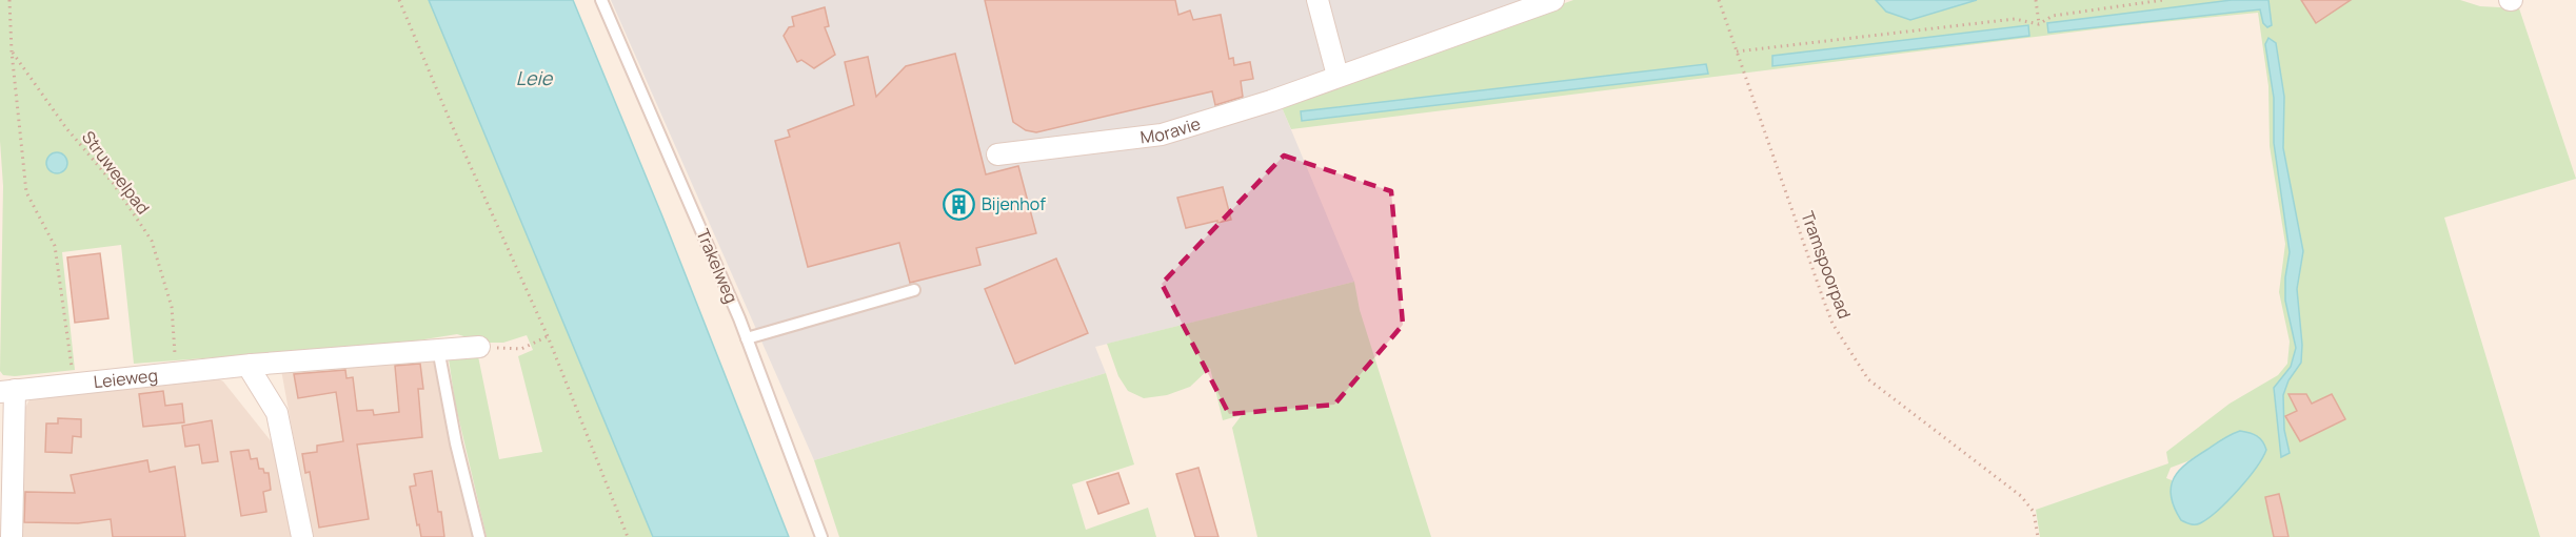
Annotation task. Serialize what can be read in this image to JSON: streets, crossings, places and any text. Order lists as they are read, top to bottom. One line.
{"streets":{"street":["Moravie","Leieweg"],"lane":["Trakelweg"],"path":["Struweelpad","Tramspoorpad"]},"crossings":[["Struweelpad","Leieweg"]],"water":["Leie"],"places":{"building":["Bijenhof"]}}
